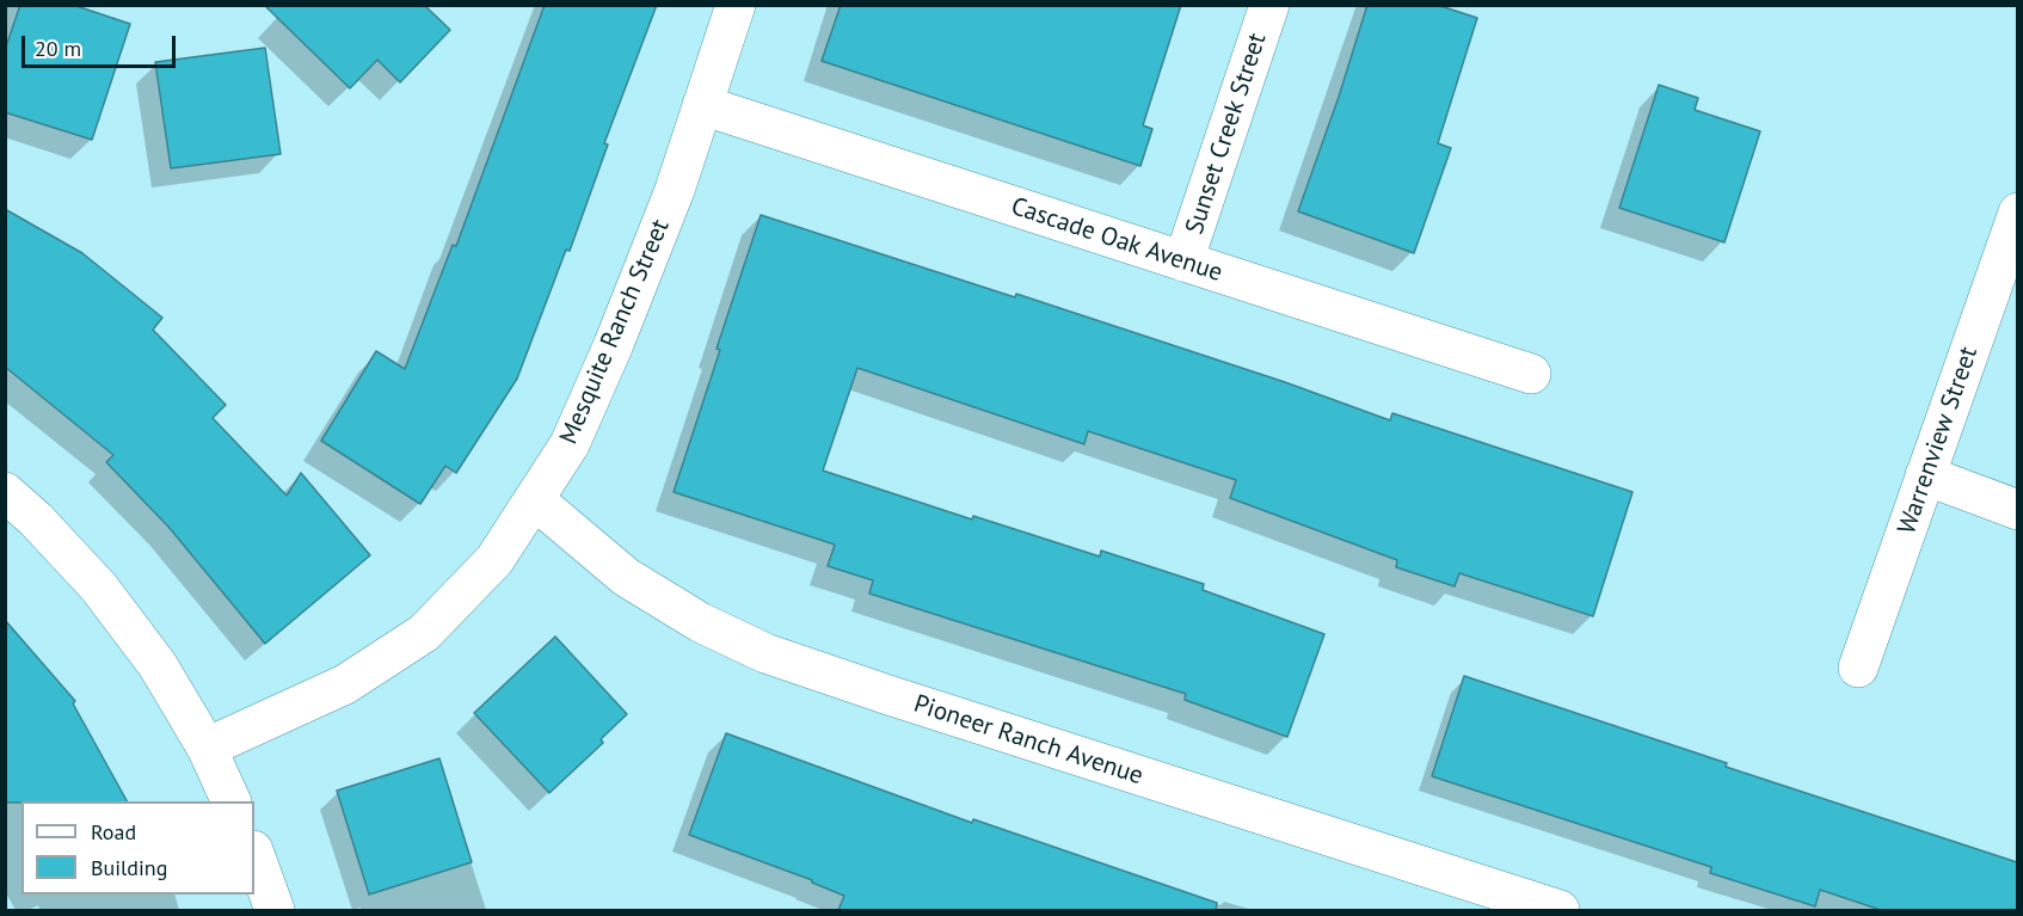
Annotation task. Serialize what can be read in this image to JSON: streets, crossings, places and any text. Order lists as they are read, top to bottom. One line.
{"streets":{"street":["Sunset Creek Street","Cascade Oak Avenue","Mesquite Ranch Street","Warrenview Street","Pioneer Ranch Avenue"]},"crossings":[["Sunset Creek Street","Cascade Oak Avenue"],["Cascade Oak Avenue","Mesquite Ranch Street"],["Mesquite Ranch Street","Pioneer Ranch Avenue"]],"legend":["Road","Building"],"scale_bar":"20 m"}
